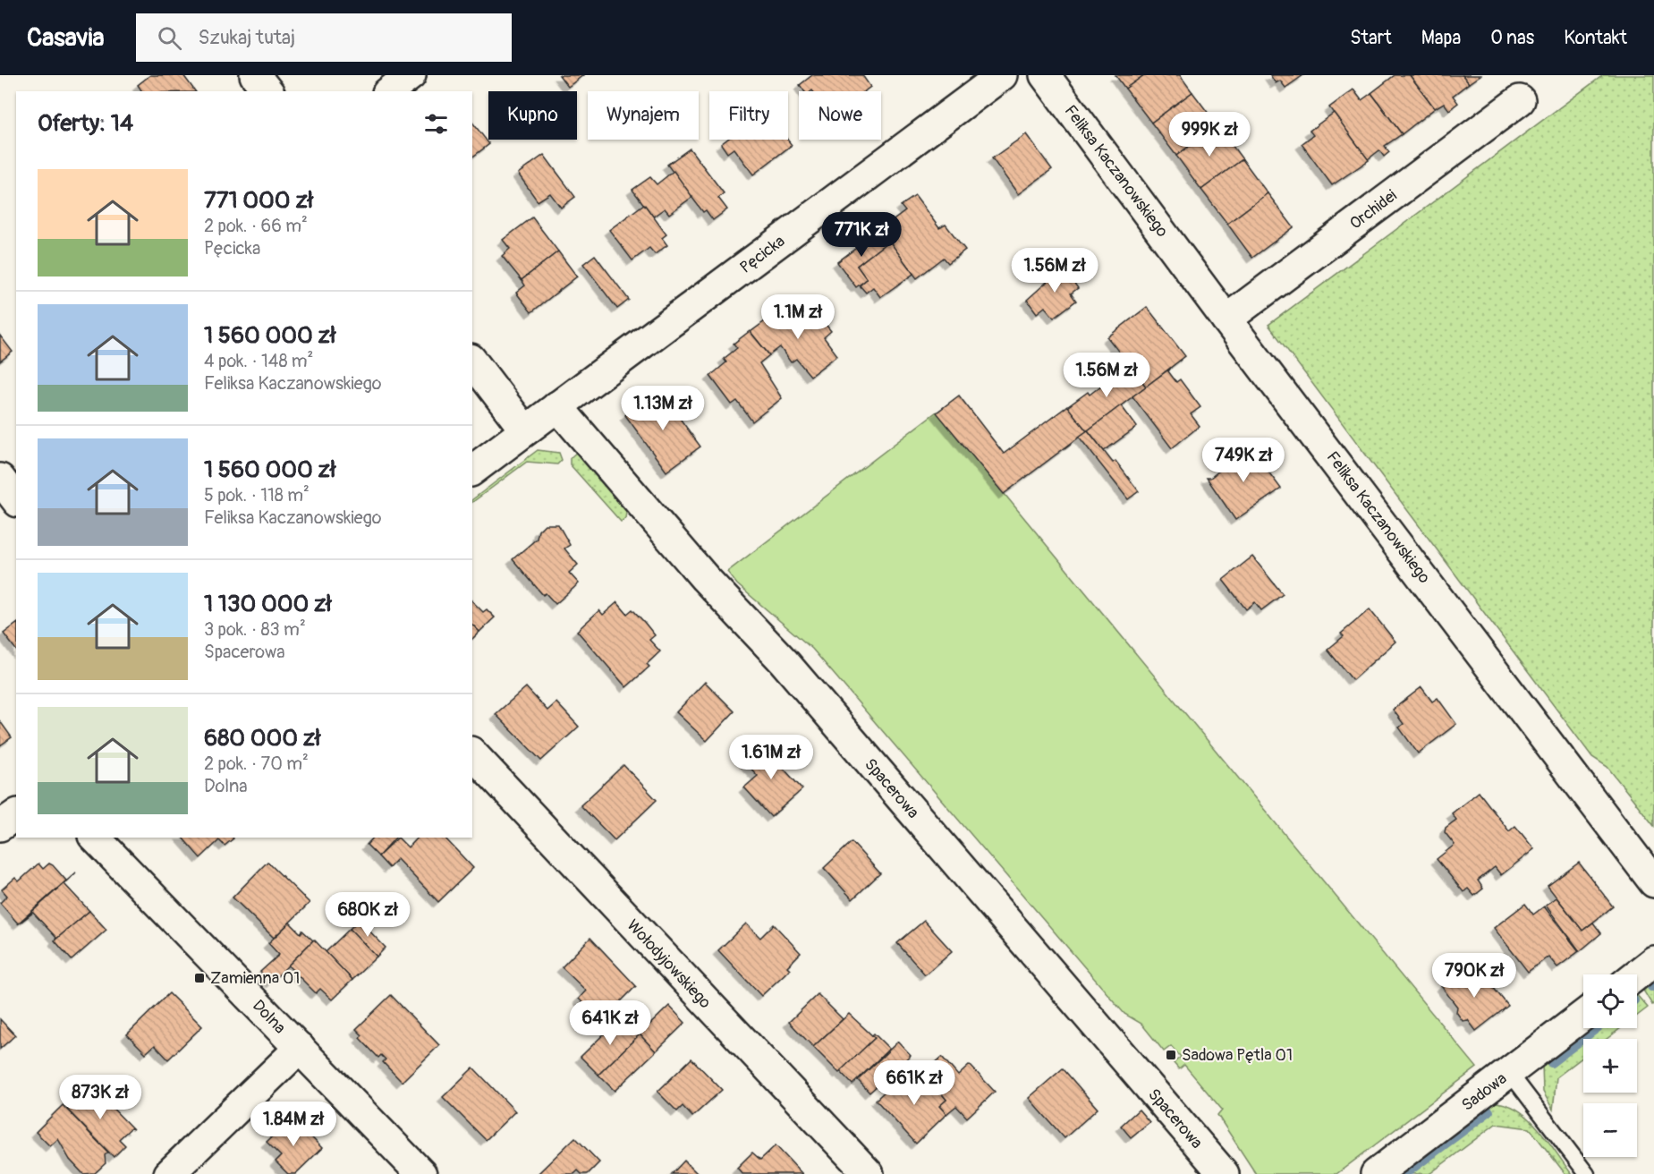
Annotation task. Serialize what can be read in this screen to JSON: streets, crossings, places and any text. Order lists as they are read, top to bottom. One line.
{"streets":{"street":["Feliksa Kaczanowskiego","Orchidei","Pęcicka","Spacerowa","Wołodyjowskiego","Dolna","Sadowa"]},"crossings":[["Feliksa Kaczanowskiego","Orchidei"],["Pęcicka","Spacerowa"]],"places":{"transit":["Zamienna 01","Sadowa Pętla 01"]},"page":{"header":"Casavia","search":"Szukaj tutaj","nav":["Start","Mapa","O nas","Kontakt"],"chip":["Kupno","Wynajem","Filtry","Nowe"],"heading":"Oferty: 14","price":["999K zł","771K zł","1.56M zł","1.1M zł","1.56M zł","1.13M zł","749K zł","1.61M zł","680K zł","790K zł","641K zł","661K zł","873K zł","1.84M zł"],"list":[{"name":"771 000 zł","note":"2 pok. · 66 m² · Pęcicka"},{"name":"1 560 000 zł","note":"4 pok. · 148 m² · Feliksa Kaczanowskiego"},{"name":"1 560 000 zł","note":"5 pok. · 118 m² · Feliksa Kaczanowskiego"},{"name":"1 130 000 zł","note":"3 pok. · 83 m² · Spacerowa"},{"name":"680 000 zł","note":"2 pok. · 70 m² · Dolna"}],"map_buttons":["+","−"]}}
